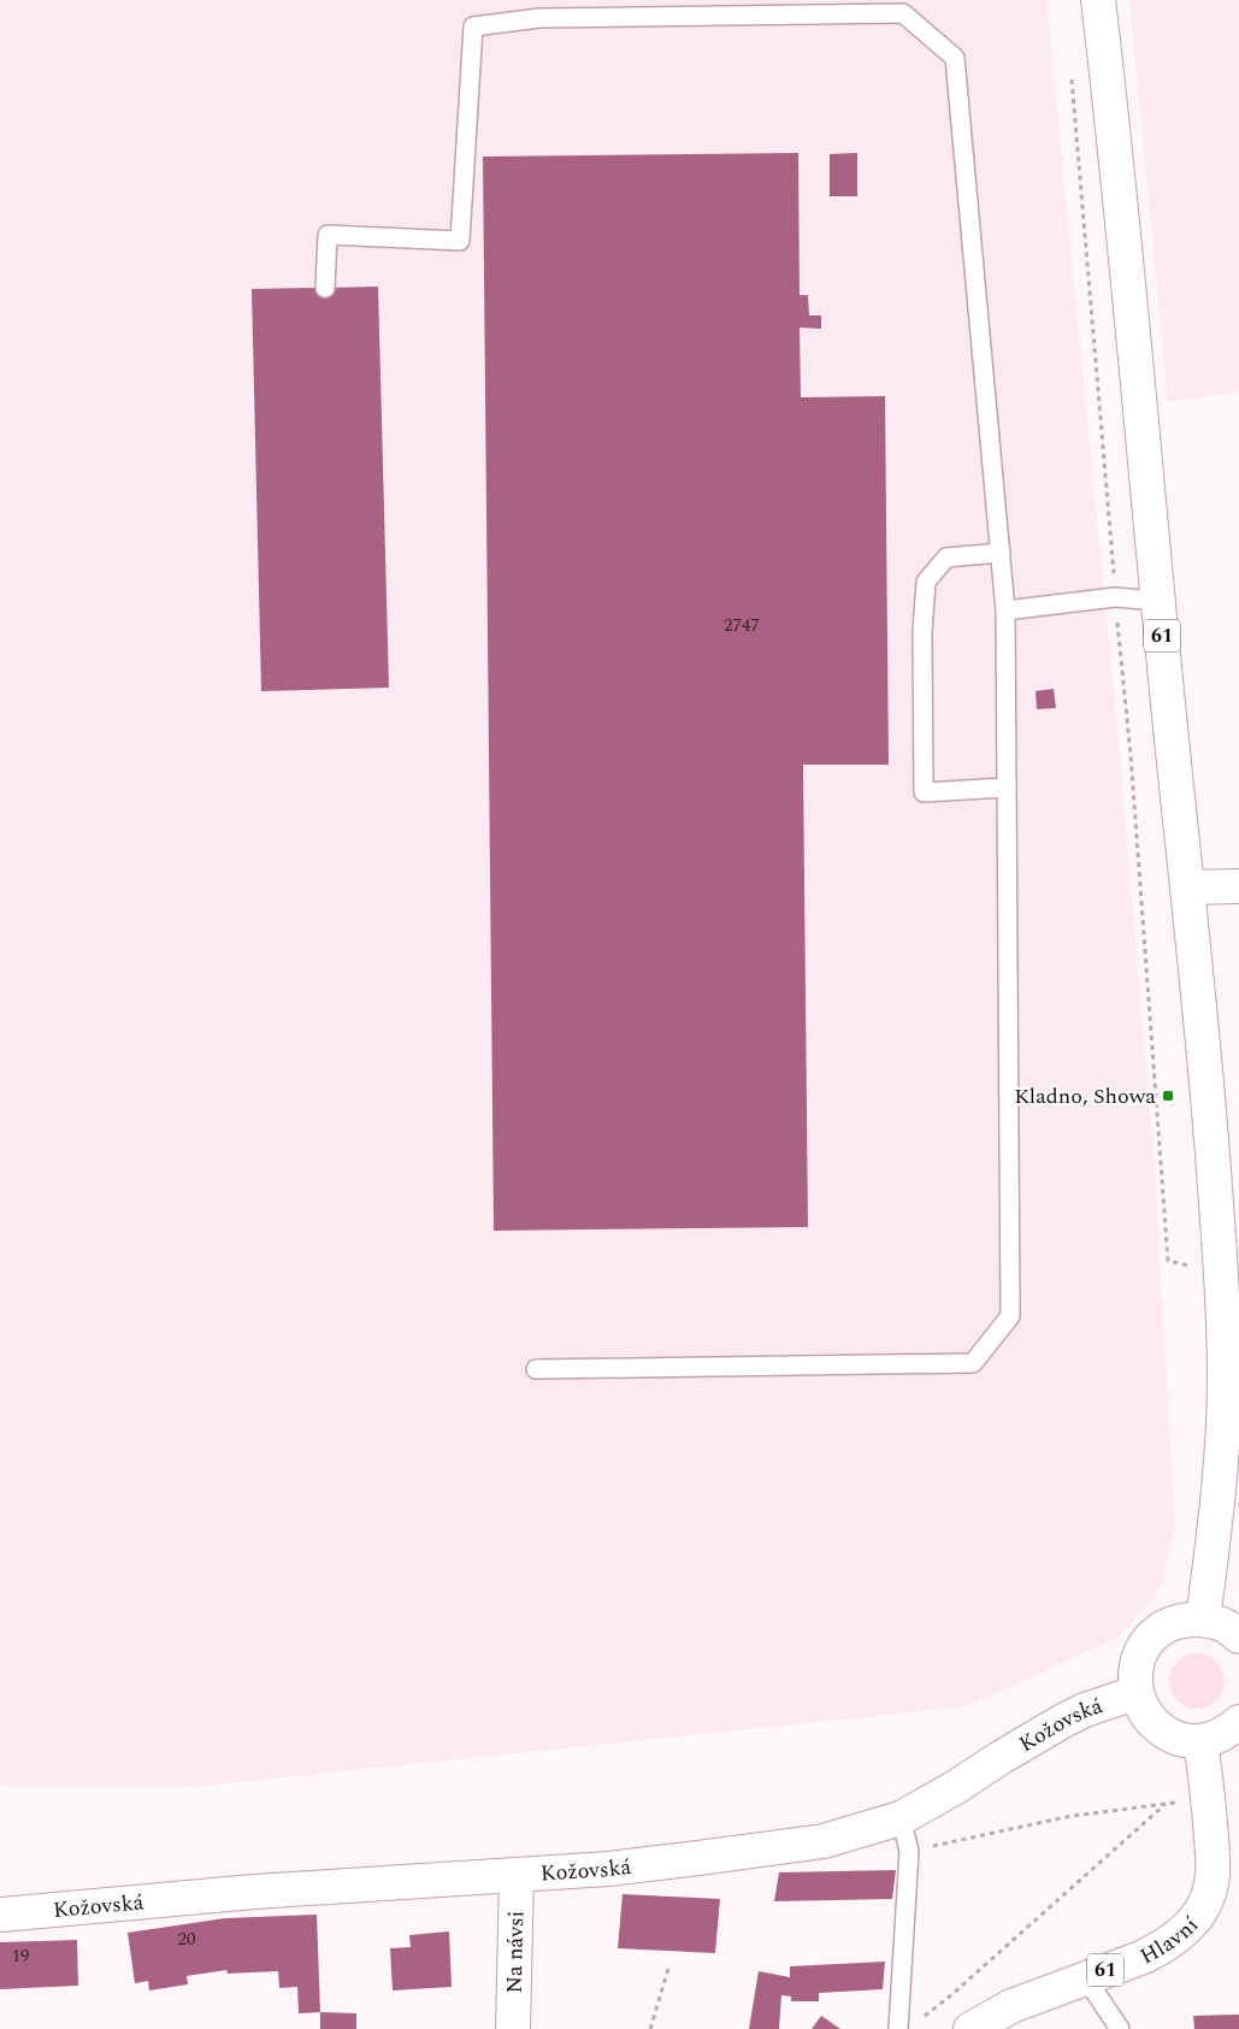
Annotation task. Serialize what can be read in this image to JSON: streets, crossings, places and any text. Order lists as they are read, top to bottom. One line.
{"streets":{"main road":["61","Kožovská","Hlavní","Na návsi"]},"crossings":[["Kožovská","Na návsi"]],"places":{"transit":["Kladno, Showa"]},"house_numbers":["2747","20","19"]}
